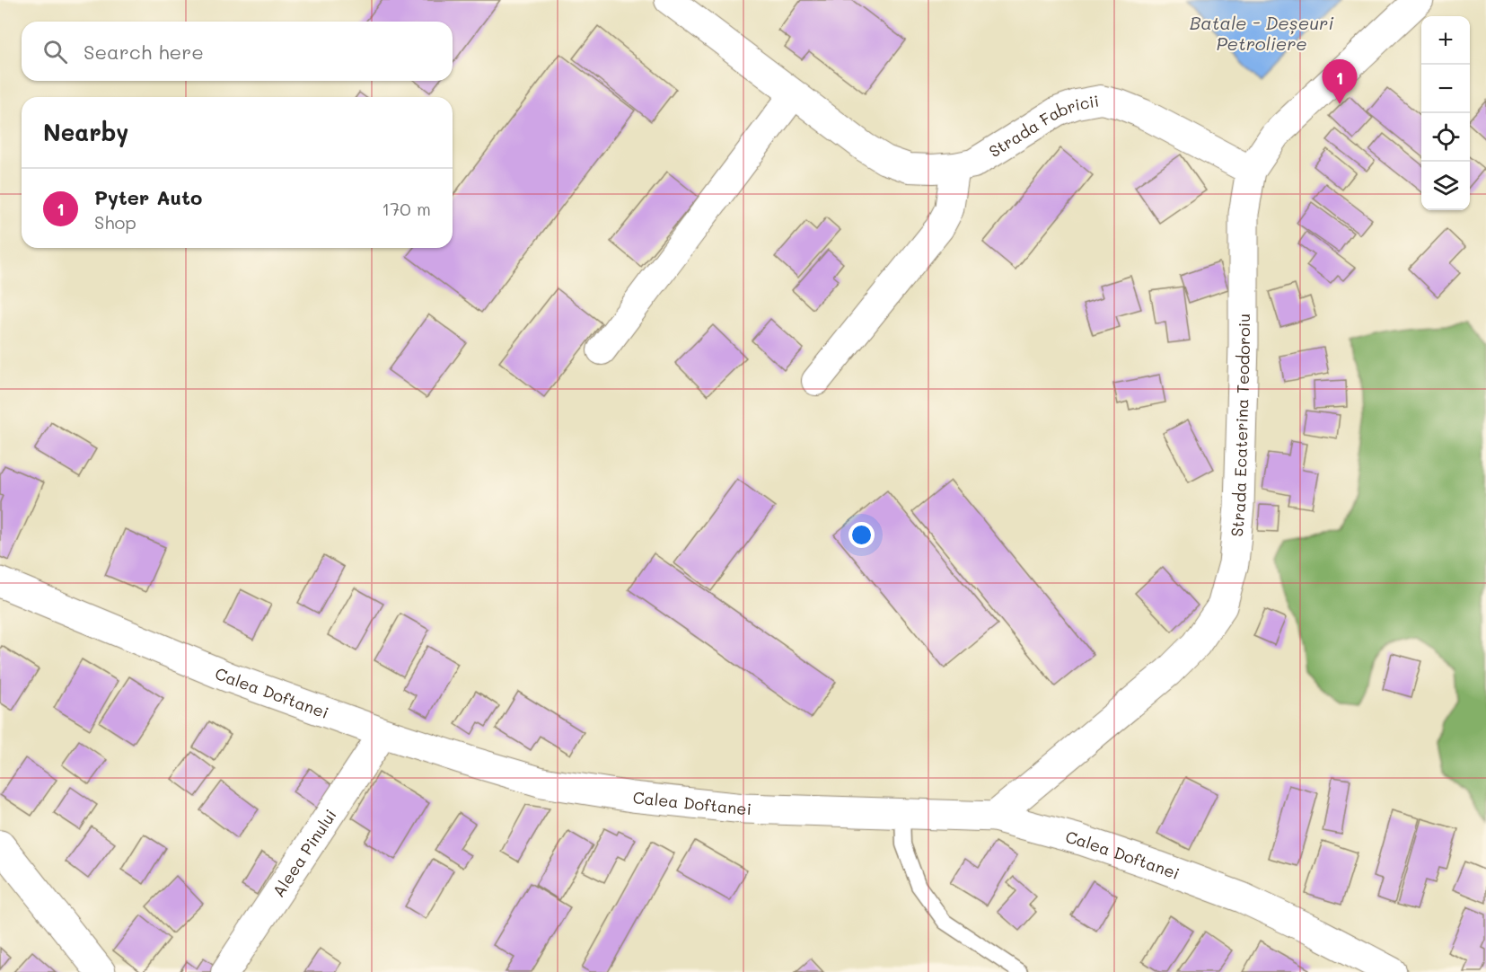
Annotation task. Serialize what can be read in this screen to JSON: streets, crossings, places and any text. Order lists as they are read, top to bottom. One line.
{"streets":{"main road":["Strada Ecaterina Teodoroiu","Calea Doftanei"],"street":["Strada Fabricii","Aleea Pinului"]},"crossings":[["Strada Fabricii","Strada Ecaterina Teodoroiu"],["Strada Ecaterina Teodoroiu","Calea Doftanei"],["Calea Doftanei","Aleea Pinului"]],"water":["Batale - Deșeuri Petroliere"],"page":{"map_buttons":["+","−"],"search":"Search here","pins":"1","heading":"Nearby","list":[{"mark":"1","name":"Pyter Auto","note":"Shop","value":"170 m"}]}}
